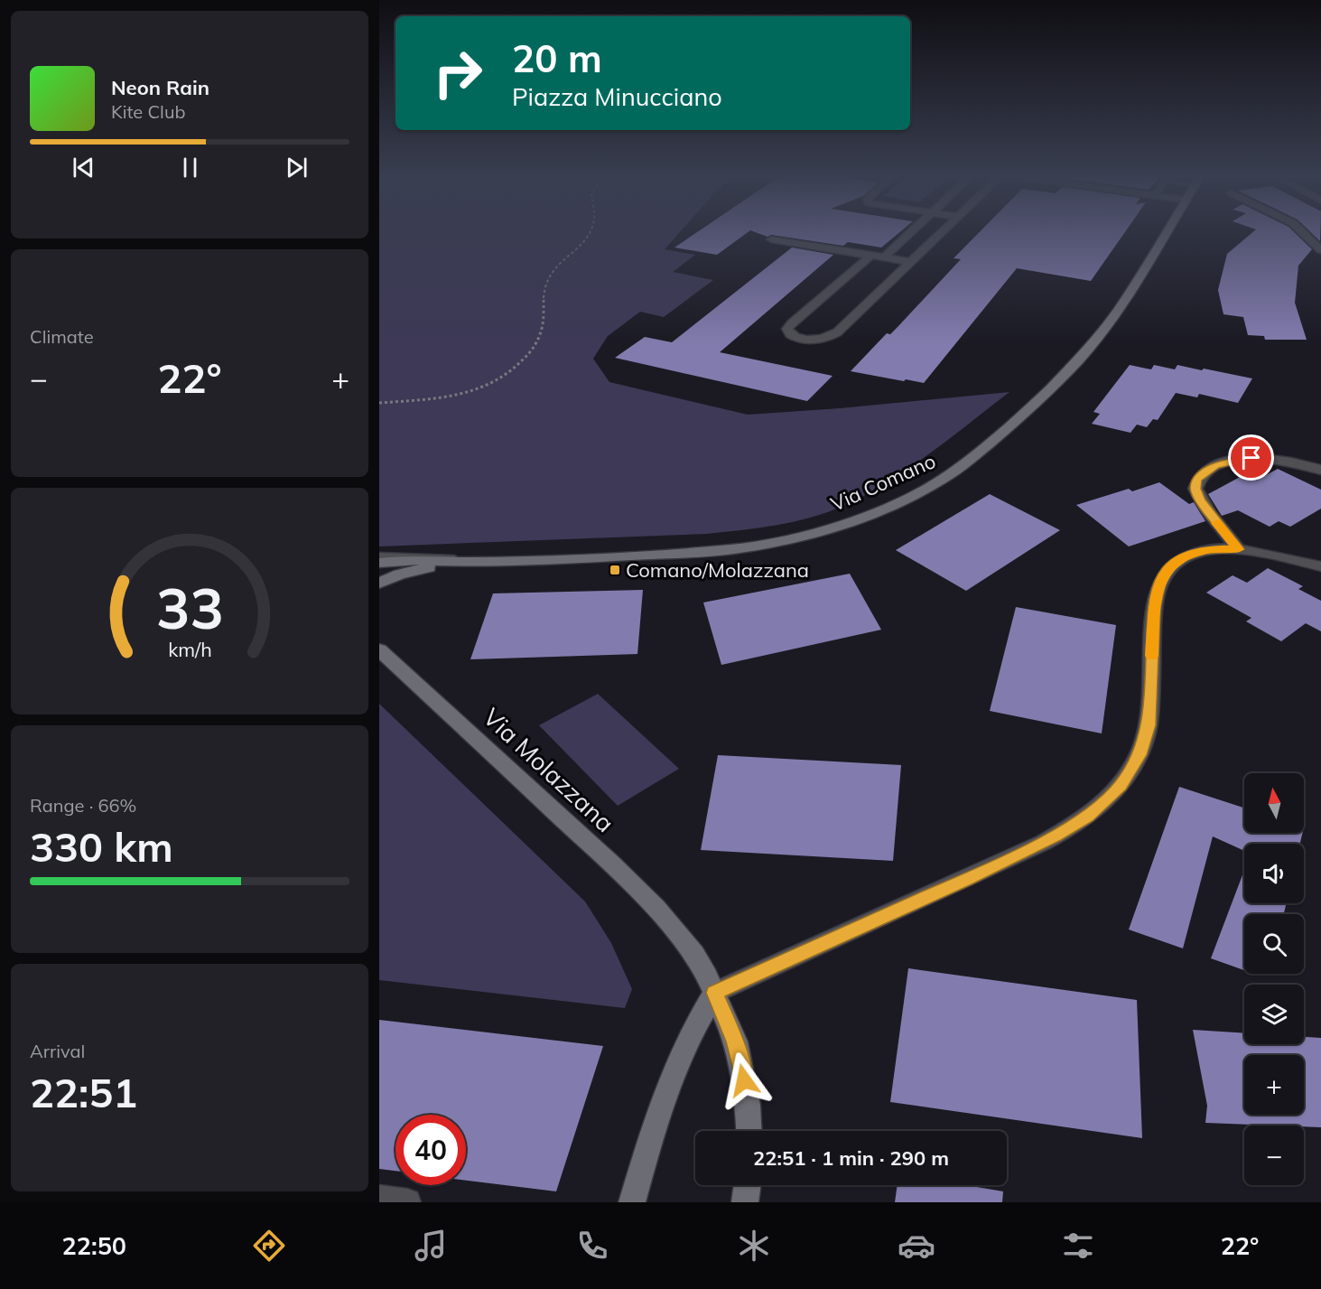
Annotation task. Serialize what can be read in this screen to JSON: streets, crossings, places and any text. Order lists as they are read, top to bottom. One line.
{"streets":{"street":["Via Comano","Via Molazzana"]},"places":{"transit":["Comano/Molazzana"]},"north":"top","page":{"turn":["20 m","Piazza Minucciano"],"song":["Neon Rain","Kite Club"],"tile":["Climate",["Range · 66%","330 km"],["Arrival","22:51"]],"heat":["−","22°","+"],"map_buttons":["+","−"],"limit":"40","trip":"22:51 · 1 min · 290 m","tabs":["22:50","22°"],"gauge":["33","km/h"]}}
